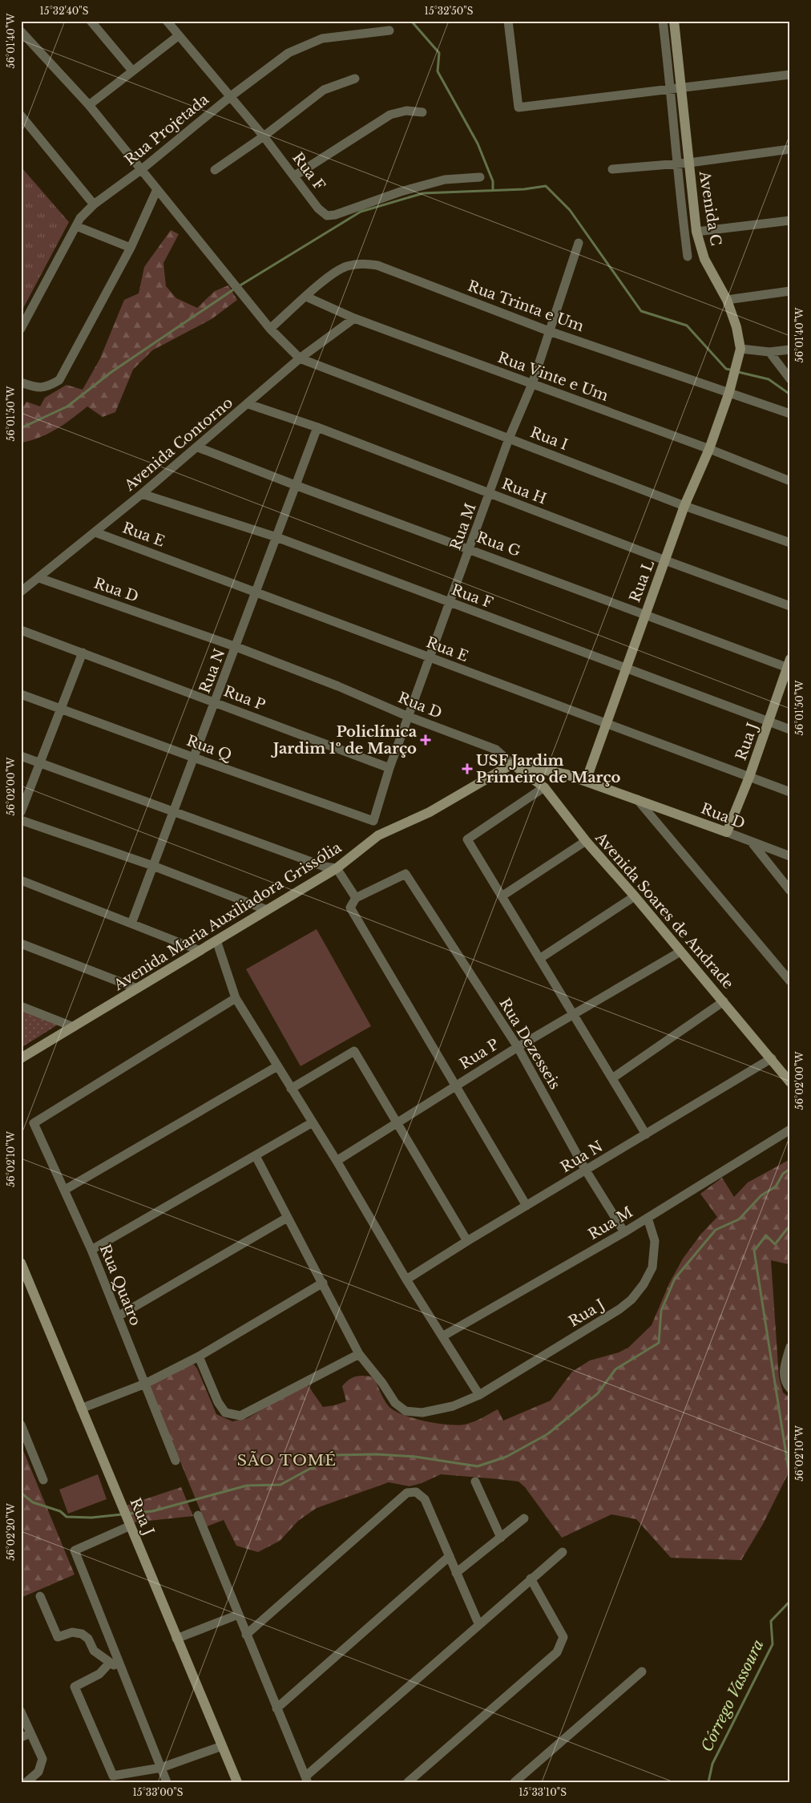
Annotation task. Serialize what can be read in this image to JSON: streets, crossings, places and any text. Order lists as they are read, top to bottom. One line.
{"streets":{"street":["Rua Projetada","Rua F","Avenida C","Rua Trinta e Um","Rua Vinte e Um","Rua I","Avenida Contorno","Rua H","Rua M","Rua E","Rua G","Rua L","Rua D","Rua N","Rua P","Rua J","Rua Q","Avenida Soares de Andrade","Avenida Maria Auxiliadora Grissólia","Rua Dezesseis","Rua Quatro"]},"crossings":[["Rua Projetada","Rua F"],["Rua F","Avenida Contorno"],["Rua F","Rua M"],["Rua F","Rua L"],["Rua F","Rua N"],["Rua F","Rua J"],["Avenida C","Rua Trinta e Um"],["Avenida C","Rua L"],["Rua Trinta e Um","Rua Vinte e Um"],["Rua Trinta e Um","Rua M"],["Rua Trinta e Um","Rua L"],["Rua Vinte e Um","Avenida Contorno"],["Rua Vinte e Um","Rua M"],["Rua Vinte e Um","Rua L"],["Rua I","Avenida Contorno"],["Rua I","Rua M"],["Rua I","Rua L"],["Avenida Contorno","Rua H"],["Avenida Contorno","Rua E"],["Avenida Contorno","Rua G"],["Avenida Contorno","Rua D"],["Rua H","Rua M"],["Rua H","Rua L"],["Rua H","Rua N"],["Rua M","Rua E"],["Rua M","Rua G"],["Rua M","Rua D"],["Rua M","Rua P"],["Rua M","Rua J"],["Rua M","Rua Q"],["Rua M","Rua Dezesseis"],["Rua E","Rua L"],["Rua E","Rua N"],["Rua E","Rua J"],["Rua G","Rua L"],["Rua G","Rua N"],["Rua G","Rua J"],["Rua L","Rua D"],["Rua D","Rua N"],["Rua D","Rua J"],["Rua D","Avenida Soares de Andrade"],["Rua D","Avenida Maria Auxiliadora Grissólia"],["Rua N","Rua P"],["Rua N","Rua Q"],["Rua N","Avenida Soares de Andrade"],["Rua N","Rua Dezesseis"],["Rua P","Avenida Soares de Andrade"],["Rua P","Rua Dezesseis"],["Avenida Soares de Andrade","Avenida Maria Auxiliadora Grissólia"]],"districts":["SÃO TOMÉ"],"water":["Córrego Vassoura"],"places":{"health":["Policlínica Jardim 1º de Março","USF Jardim Primeiro de Março"]},"coordinates":["15°32'40\"S","15°32'50\"S","56°01'40\"W","56°01'50\"W","56°02'00\"W","56°02'10\"W","56°02'20\"W","15°33'00\"S","15°33'10\"S"]}
